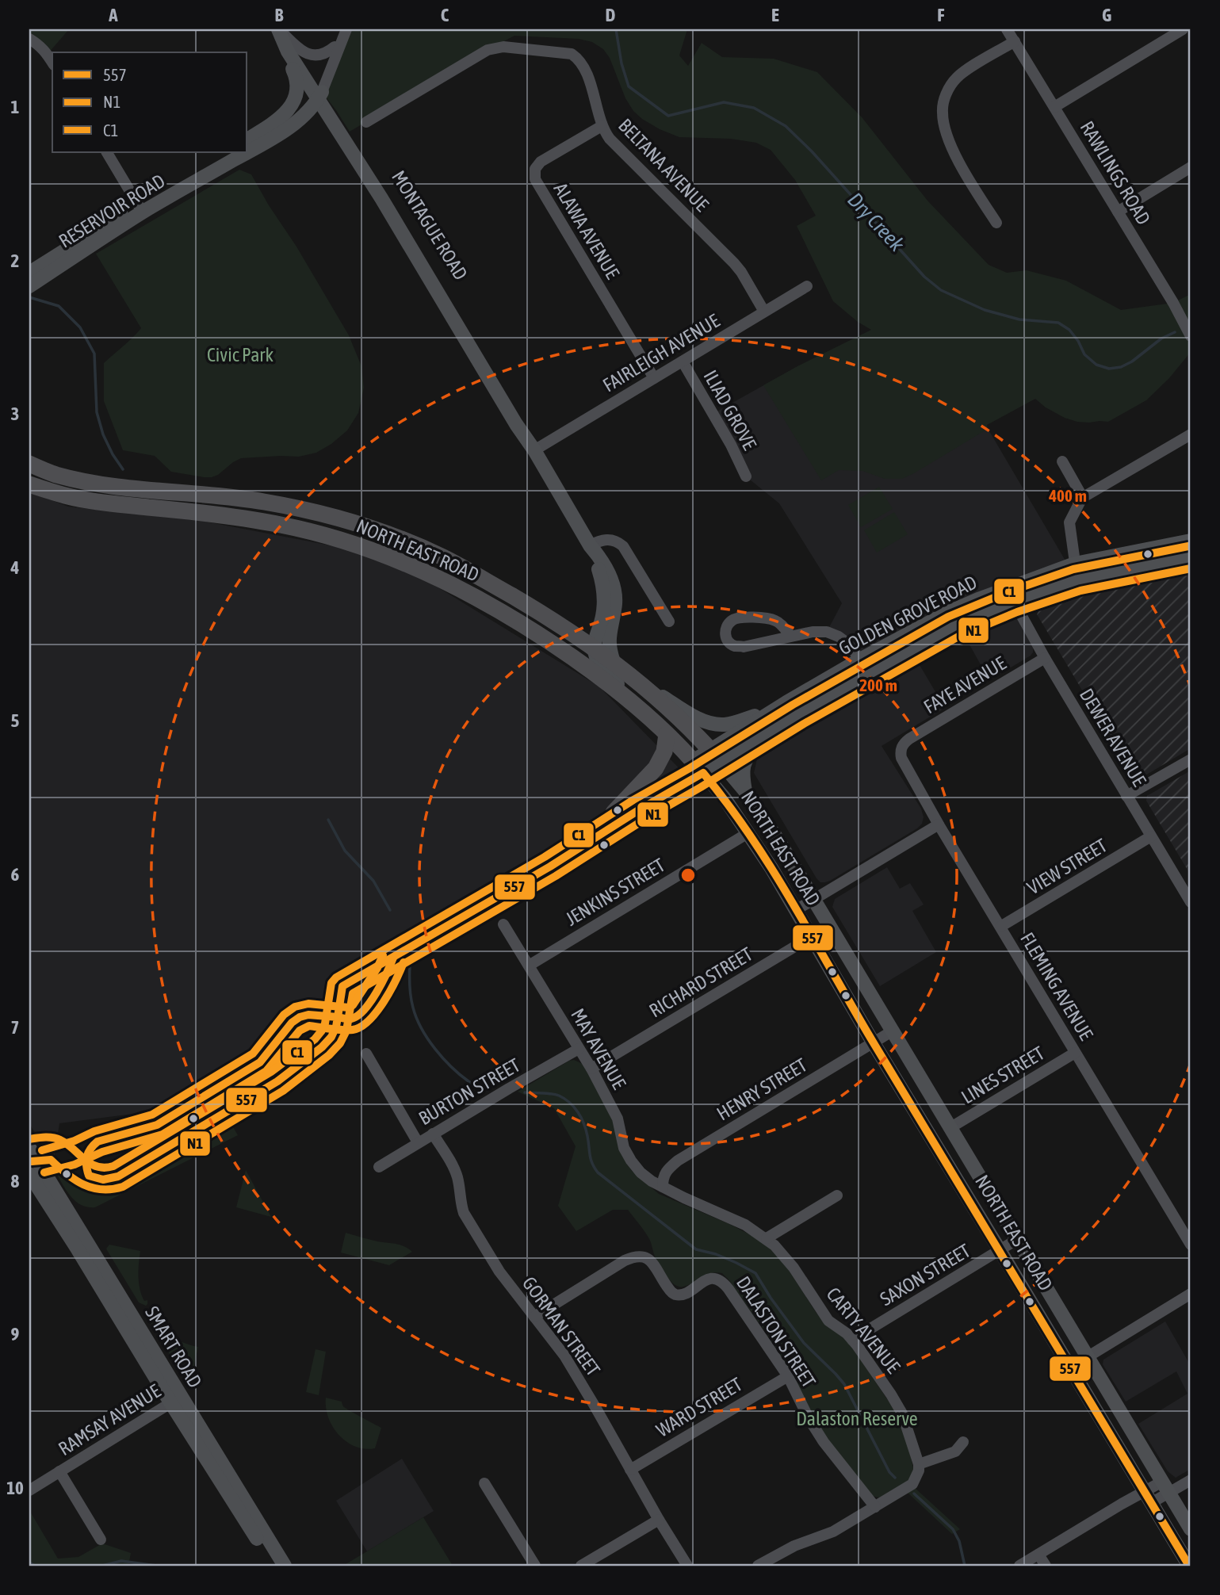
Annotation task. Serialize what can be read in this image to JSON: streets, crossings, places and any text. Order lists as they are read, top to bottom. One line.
{"streets":{"highway":["NORTH EAST ROAD"],"main road":["RESERVOIR ROAD","MONTAGUE ROAD","GOLDEN GROVE ROAD","SMART ROAD"],"street":["BELTANA AVENUE","RAWLINGS ROAD","ALAWA AVENUE","FAIRLEIGH AVENUE","ILIAD GROVE","FAYE AVENUE","DEWER AVENUE","VIEW STREET","JENKINS STREET","RICHARD STREET","FLEMING AVENUE","MAY AVENUE","LINES STREET","HENRY STREET","BURTON STREET","SAXON STREET","GORMAN STREET","CARTY AVENUE","DALASTON STREET","WARD STREET","RAMSAY AVENUE"]},"crossings":[["BELTANA AVENUE","ALAWA AVENUE"],["BELTANA AVENUE","FAIRLEIGH AVENUE"],["RESERVOIR ROAD","MONTAGUE ROAD"],["MONTAGUE ROAD","FAIRLEIGH AVENUE"],["MONTAGUE ROAD","NORTH EAST ROAD"],["ALAWA AVENUE","FAIRLEIGH AVENUE"],["FAIRLEIGH AVENUE","ILIAD GROVE"],["NORTH EAST ROAD","GOLDEN GROVE ROAD"],["NORTH EAST ROAD","JENKINS STREET"],["NORTH EAST ROAD","RICHARD STREET"],["NORTH EAST ROAD","LINES STREET"],["NORTH EAST ROAD","HENRY STREET"],["NORTH EAST ROAD","SAXON STREET"],["GOLDEN GROVE ROAD","DEWER AVENUE"],["FAYE AVENUE","DEWER AVENUE"],["FAYE AVENUE","FLEMING AVENUE"],["DEWER AVENUE","VIEW STREET"],["VIEW STREET","FLEMING AVENUE"],["JENKINS STREET","MAY AVENUE"],["RICHARD STREET","MAY AVENUE"],["FLEMING AVENUE","LINES STREET"],["MAY AVENUE","HENRY STREET"],["MAY AVENUE","BURTON STREET"],["MAY AVENUE","CARTY AVENUE"],["HENRY STREET","CARTY AVENUE"],["BURTON STREET","GORMAN STREET"],["SAXON STREET","CARTY AVENUE"],["GORMAN STREET","DALASTON STREET"],["GORMAN STREET","WARD STREET"],["DALASTON STREET","WARD STREET"],["SMART ROAD","RAMSAY AVENUE"]],"water":["Dry Creek"],"parks":["Civic Park","Dalaston Reserve"],"lines":["transit line C1","transit line N1","transit line 557"],"legend":["557","N1","C1"],"grid":{"columns":["A","B","C","D","E","F","G"],"rows":["1","2","3","4","5","6","7","8","9","10"]},"rings":["400 m","200 m"]}
